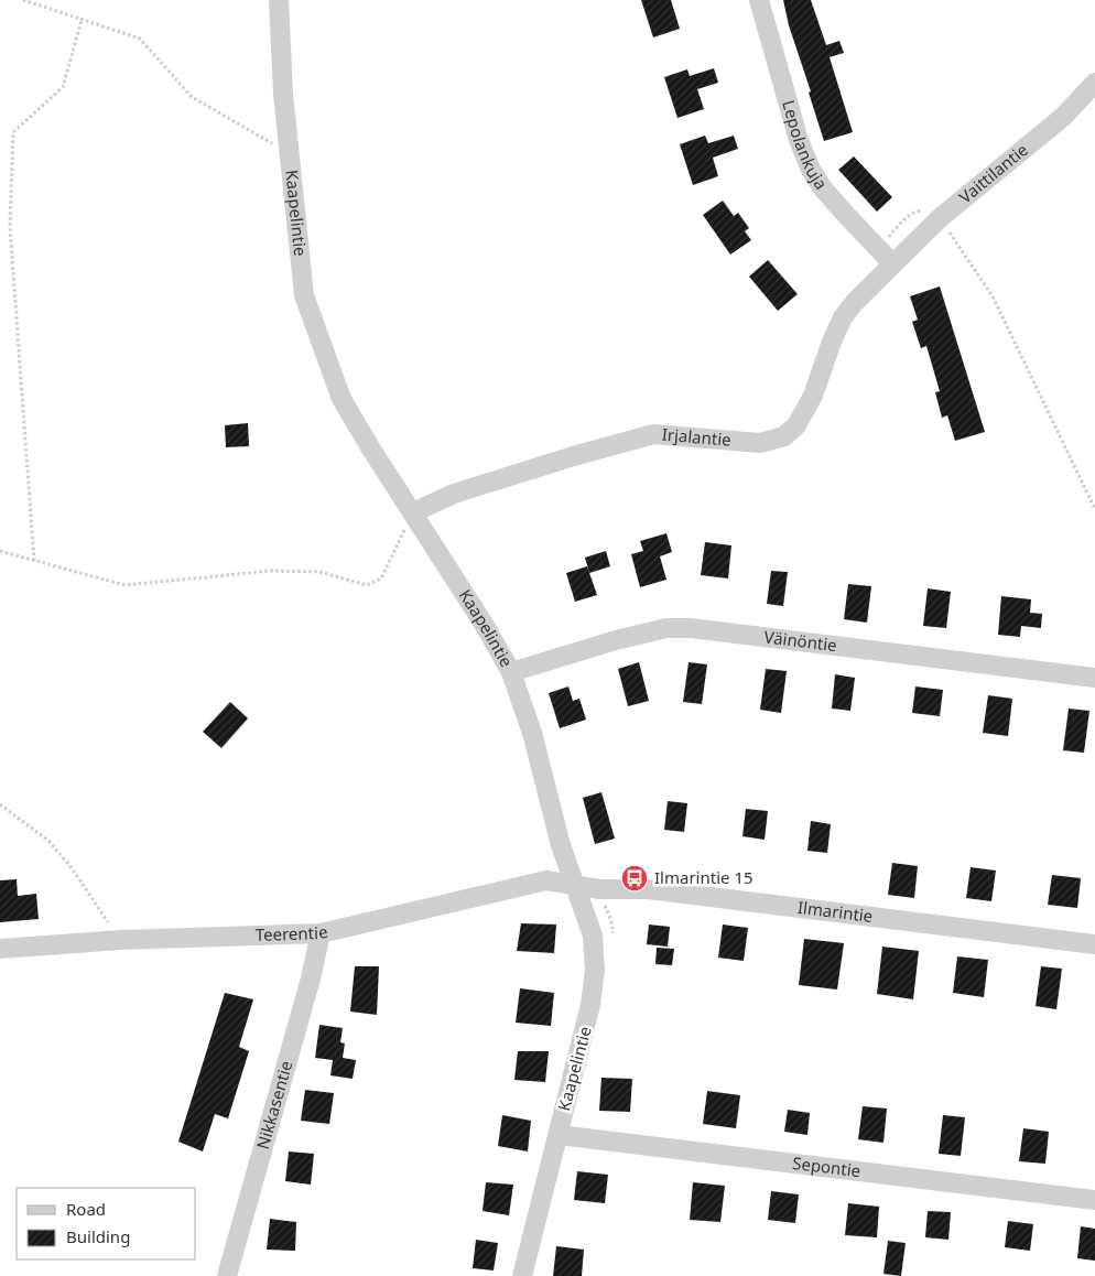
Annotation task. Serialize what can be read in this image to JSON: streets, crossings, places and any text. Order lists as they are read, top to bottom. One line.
{"streets":{"street":["Lepolankuja","Vaittilantie","Kaapelintie","Irjalantie","Väinöntie","Ilmarintie","Teerentie","Nikkasentie","Sepontie"]},"crossings":[["Lepolankuja","Vaittilantie"],["Lepolankuja","Irjalantie"],["Vaittilantie","Irjalantie"],["Kaapelintie","Irjalantie"],["Kaapelintie","Väinöntie"],["Kaapelintie","Ilmarintie"],["Kaapelintie","Teerentie"],["Kaapelintie","Sepontie"],["Ilmarintie","Teerentie"],["Teerentie","Nikkasentie"]],"places":{"bus stop":["Ilmarintie 15"]},"legend":["Road","Building"]}
